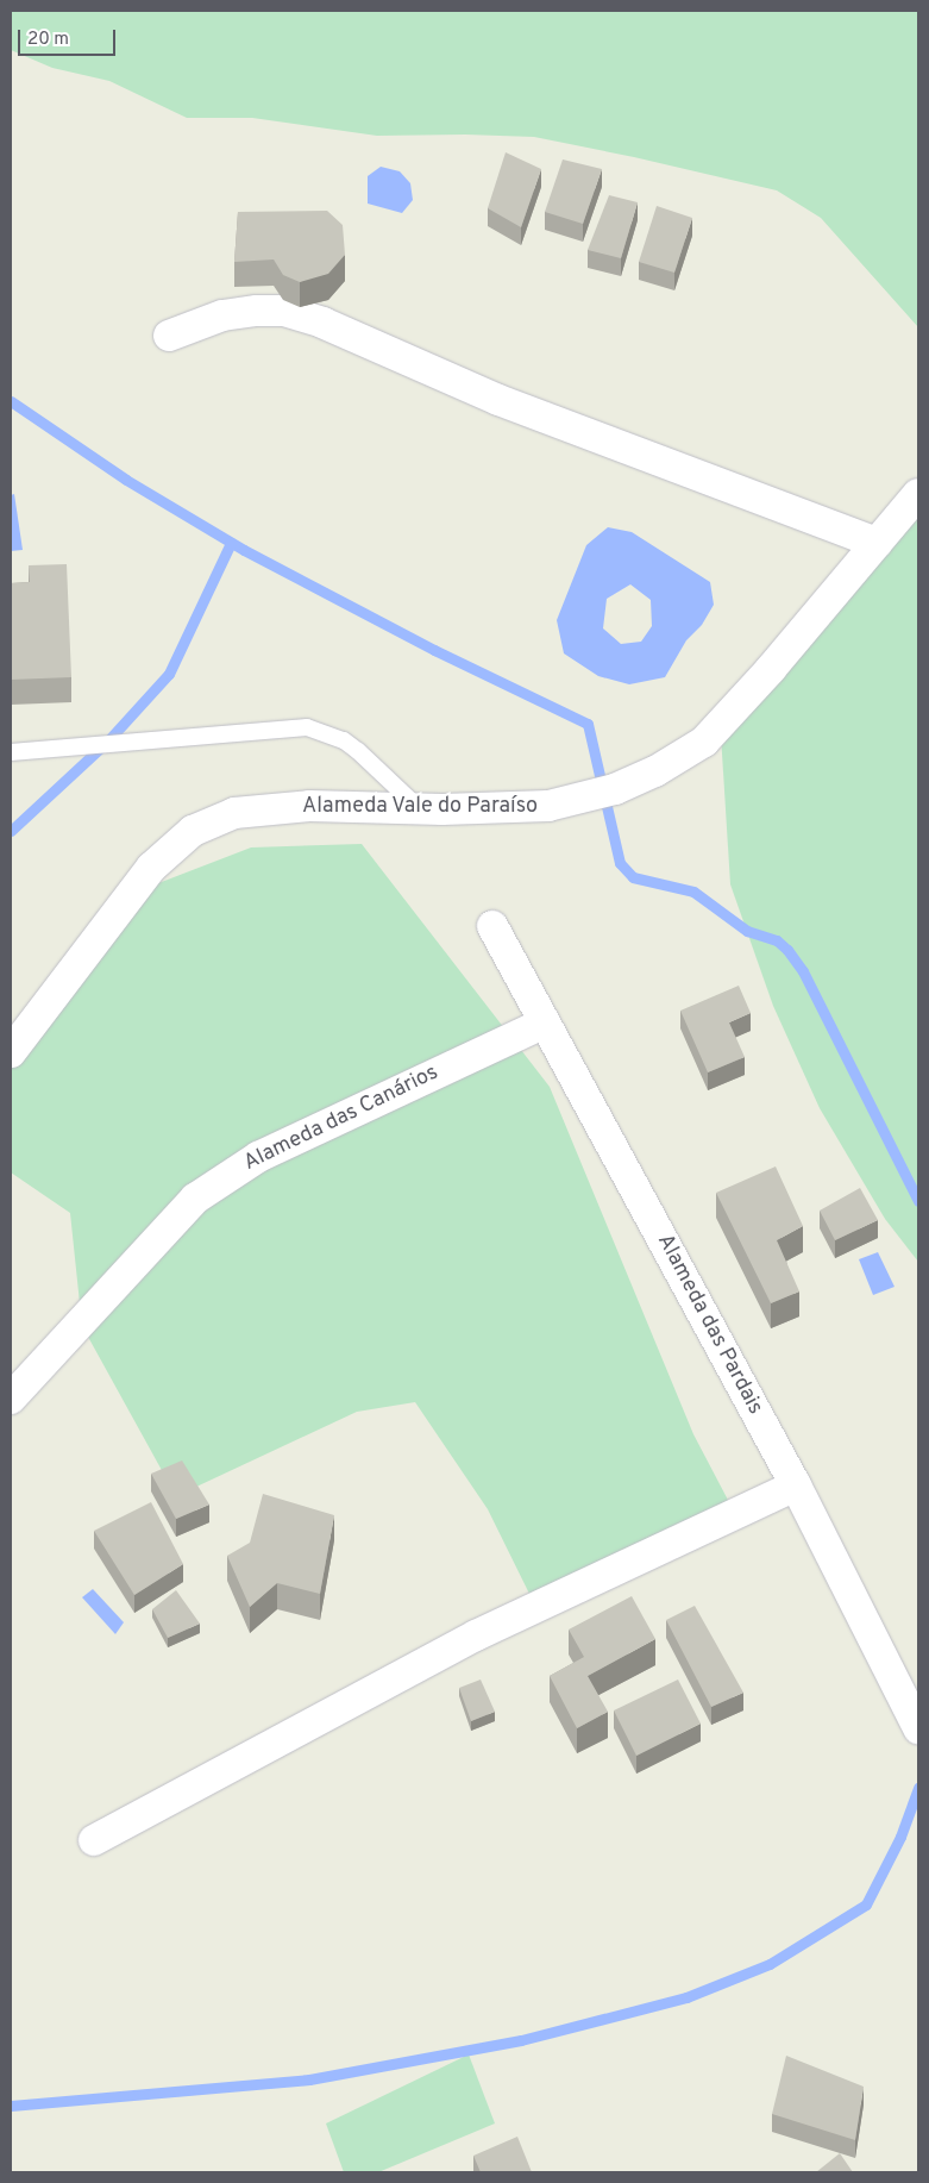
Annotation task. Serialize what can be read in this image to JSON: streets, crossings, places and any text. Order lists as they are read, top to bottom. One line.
{"streets":{"street":["Alameda Vale do Paraíso","Alameda das Canários","Alameda das Pardais"]},"crossings":[["Alameda das Canários","Alameda das Pardais"]],"scale_bar":"20 m"}
